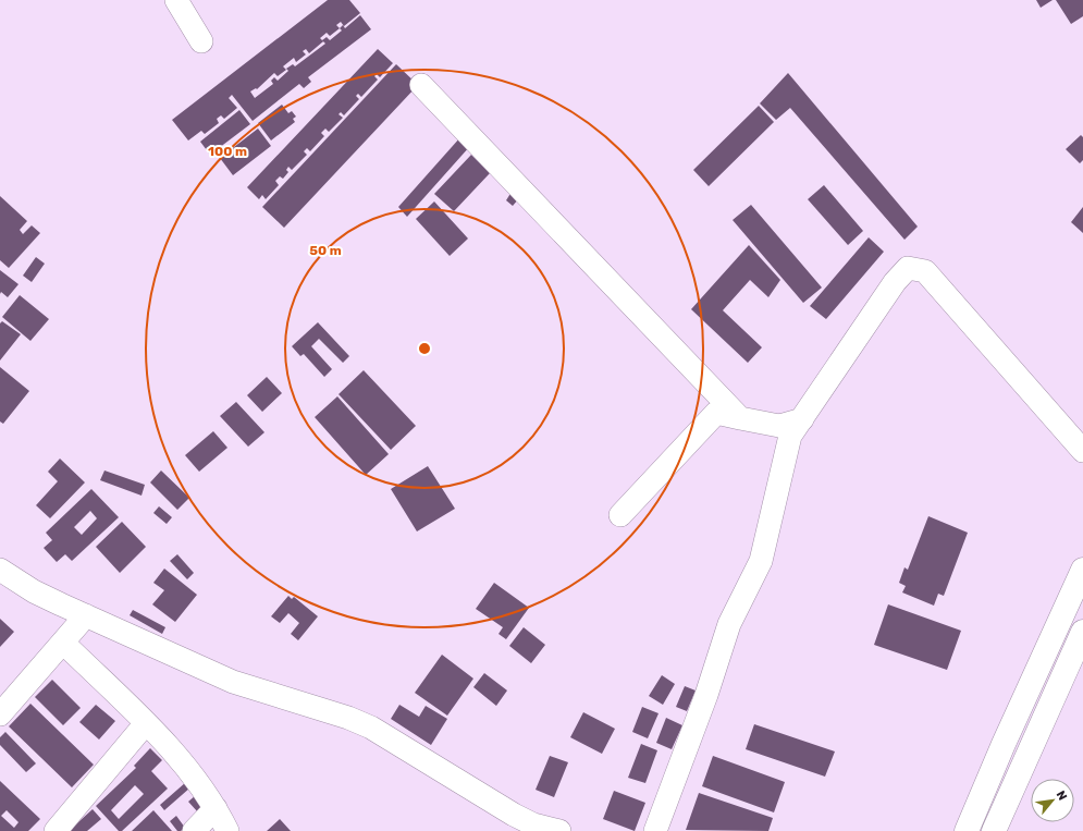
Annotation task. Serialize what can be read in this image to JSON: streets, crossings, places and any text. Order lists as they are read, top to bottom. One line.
{"north":"top right","rings":["100 m","50 m"]}
